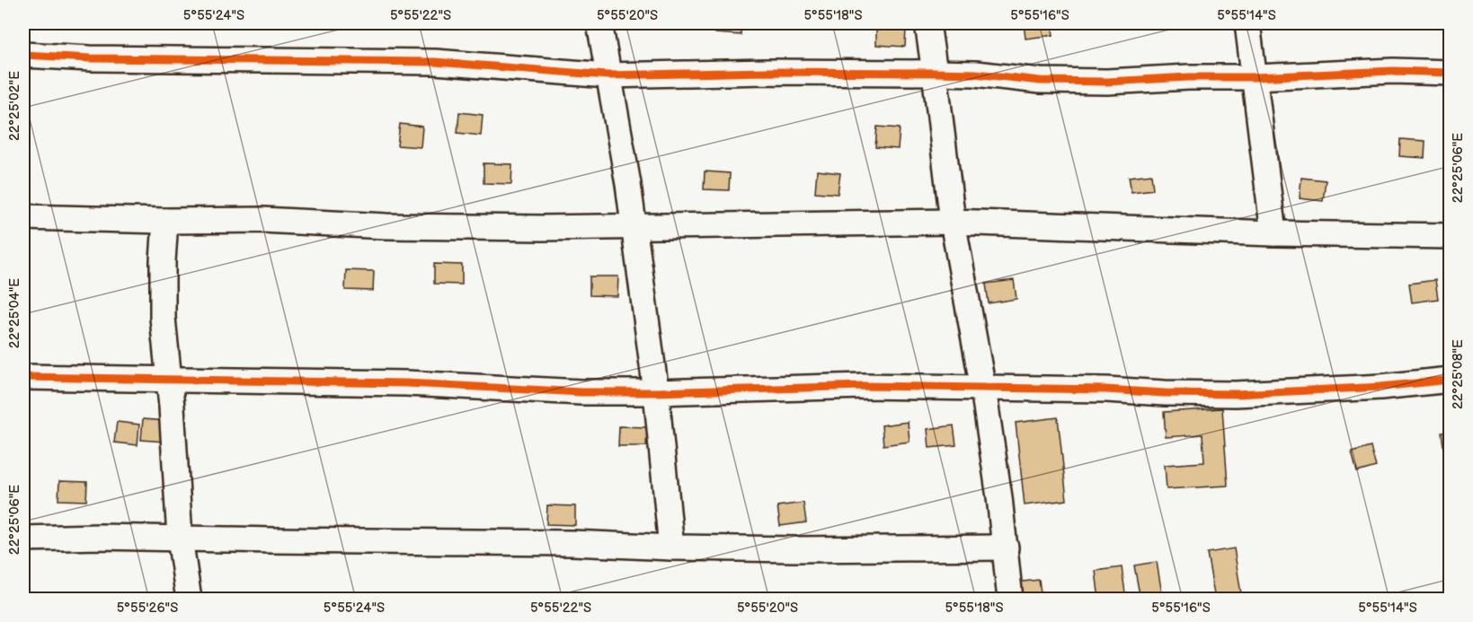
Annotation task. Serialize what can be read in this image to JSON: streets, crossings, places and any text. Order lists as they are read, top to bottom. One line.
{"coordinates":["5°55'24\"S","5°55'22\"S","5°55'20\"S","5°55'18\"S","5°55'16\"S","5°55'14\"S","22°25'02\"E","22°25'06\"E","22°25'04\"E","22°25'08\"E","5°55'26\"S"]}
